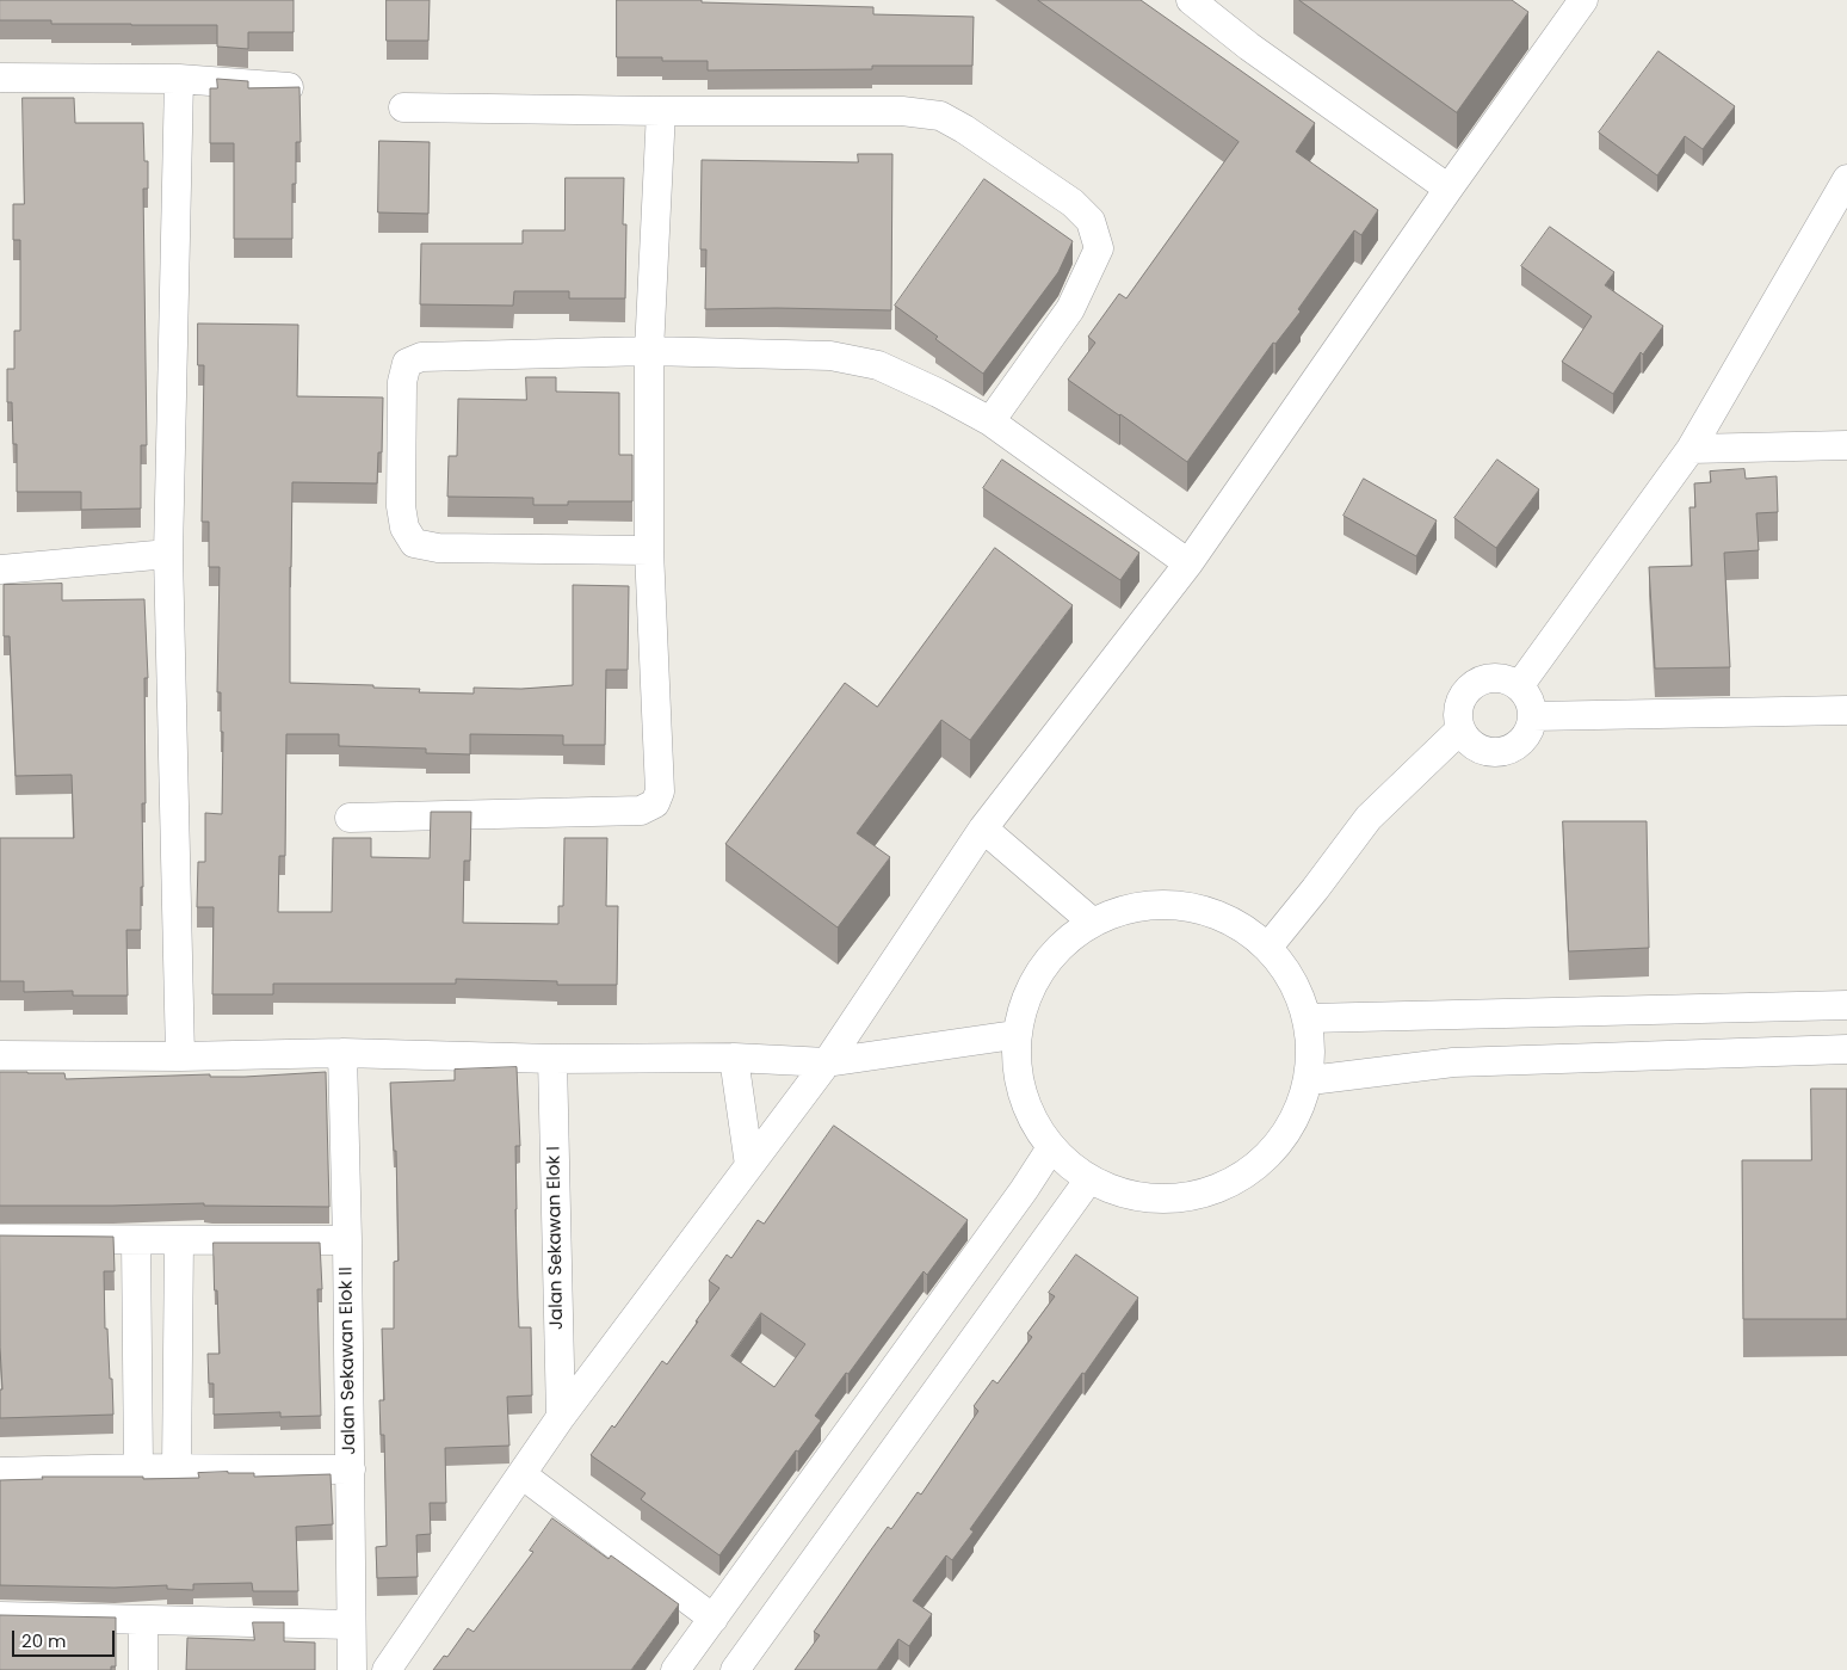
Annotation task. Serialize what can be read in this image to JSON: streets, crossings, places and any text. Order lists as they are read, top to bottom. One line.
{"streets":{"street":["Jalan Sekawan Elok I","Jalan Sekawan Elok II"]},"scale_bar":"20 m"}
